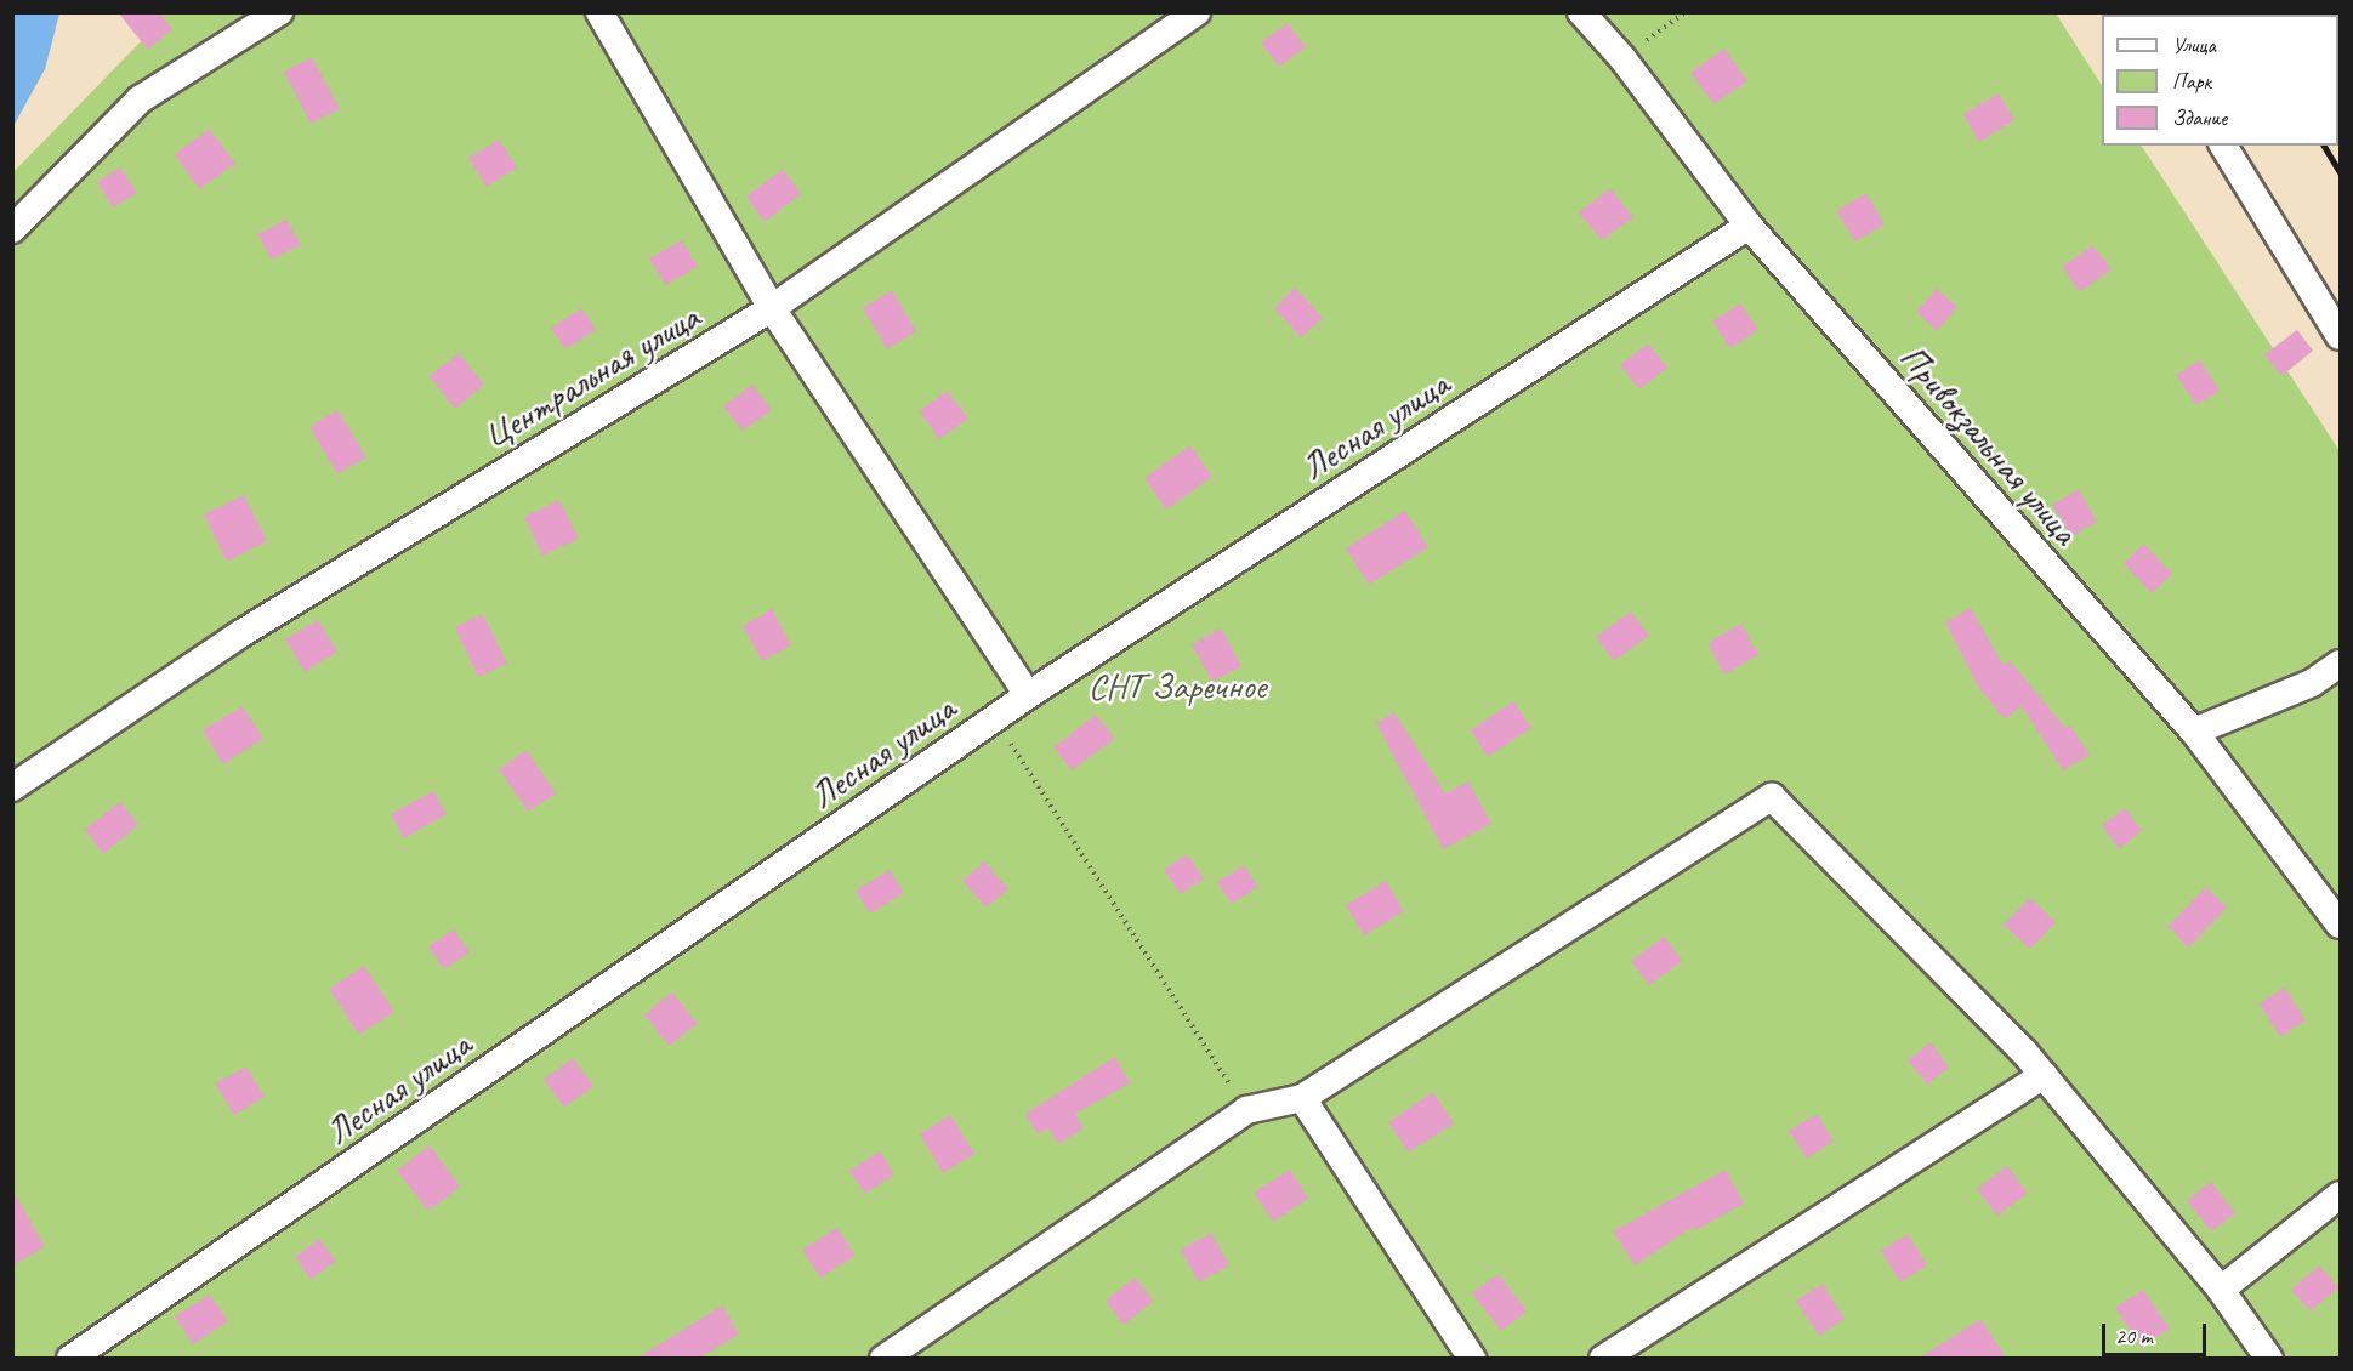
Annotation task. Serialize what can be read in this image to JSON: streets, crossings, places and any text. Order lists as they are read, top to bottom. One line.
{"streets":{"street":["Центральная улица","Лесная улица","Привокзальная улица"]},"crossings":[["Лесная улица","Привокзальная улица"]],"parks":["СНТ Заречное"],"legend":["Улица","Парк","Здание"],"scale_bar":"20 m"}
